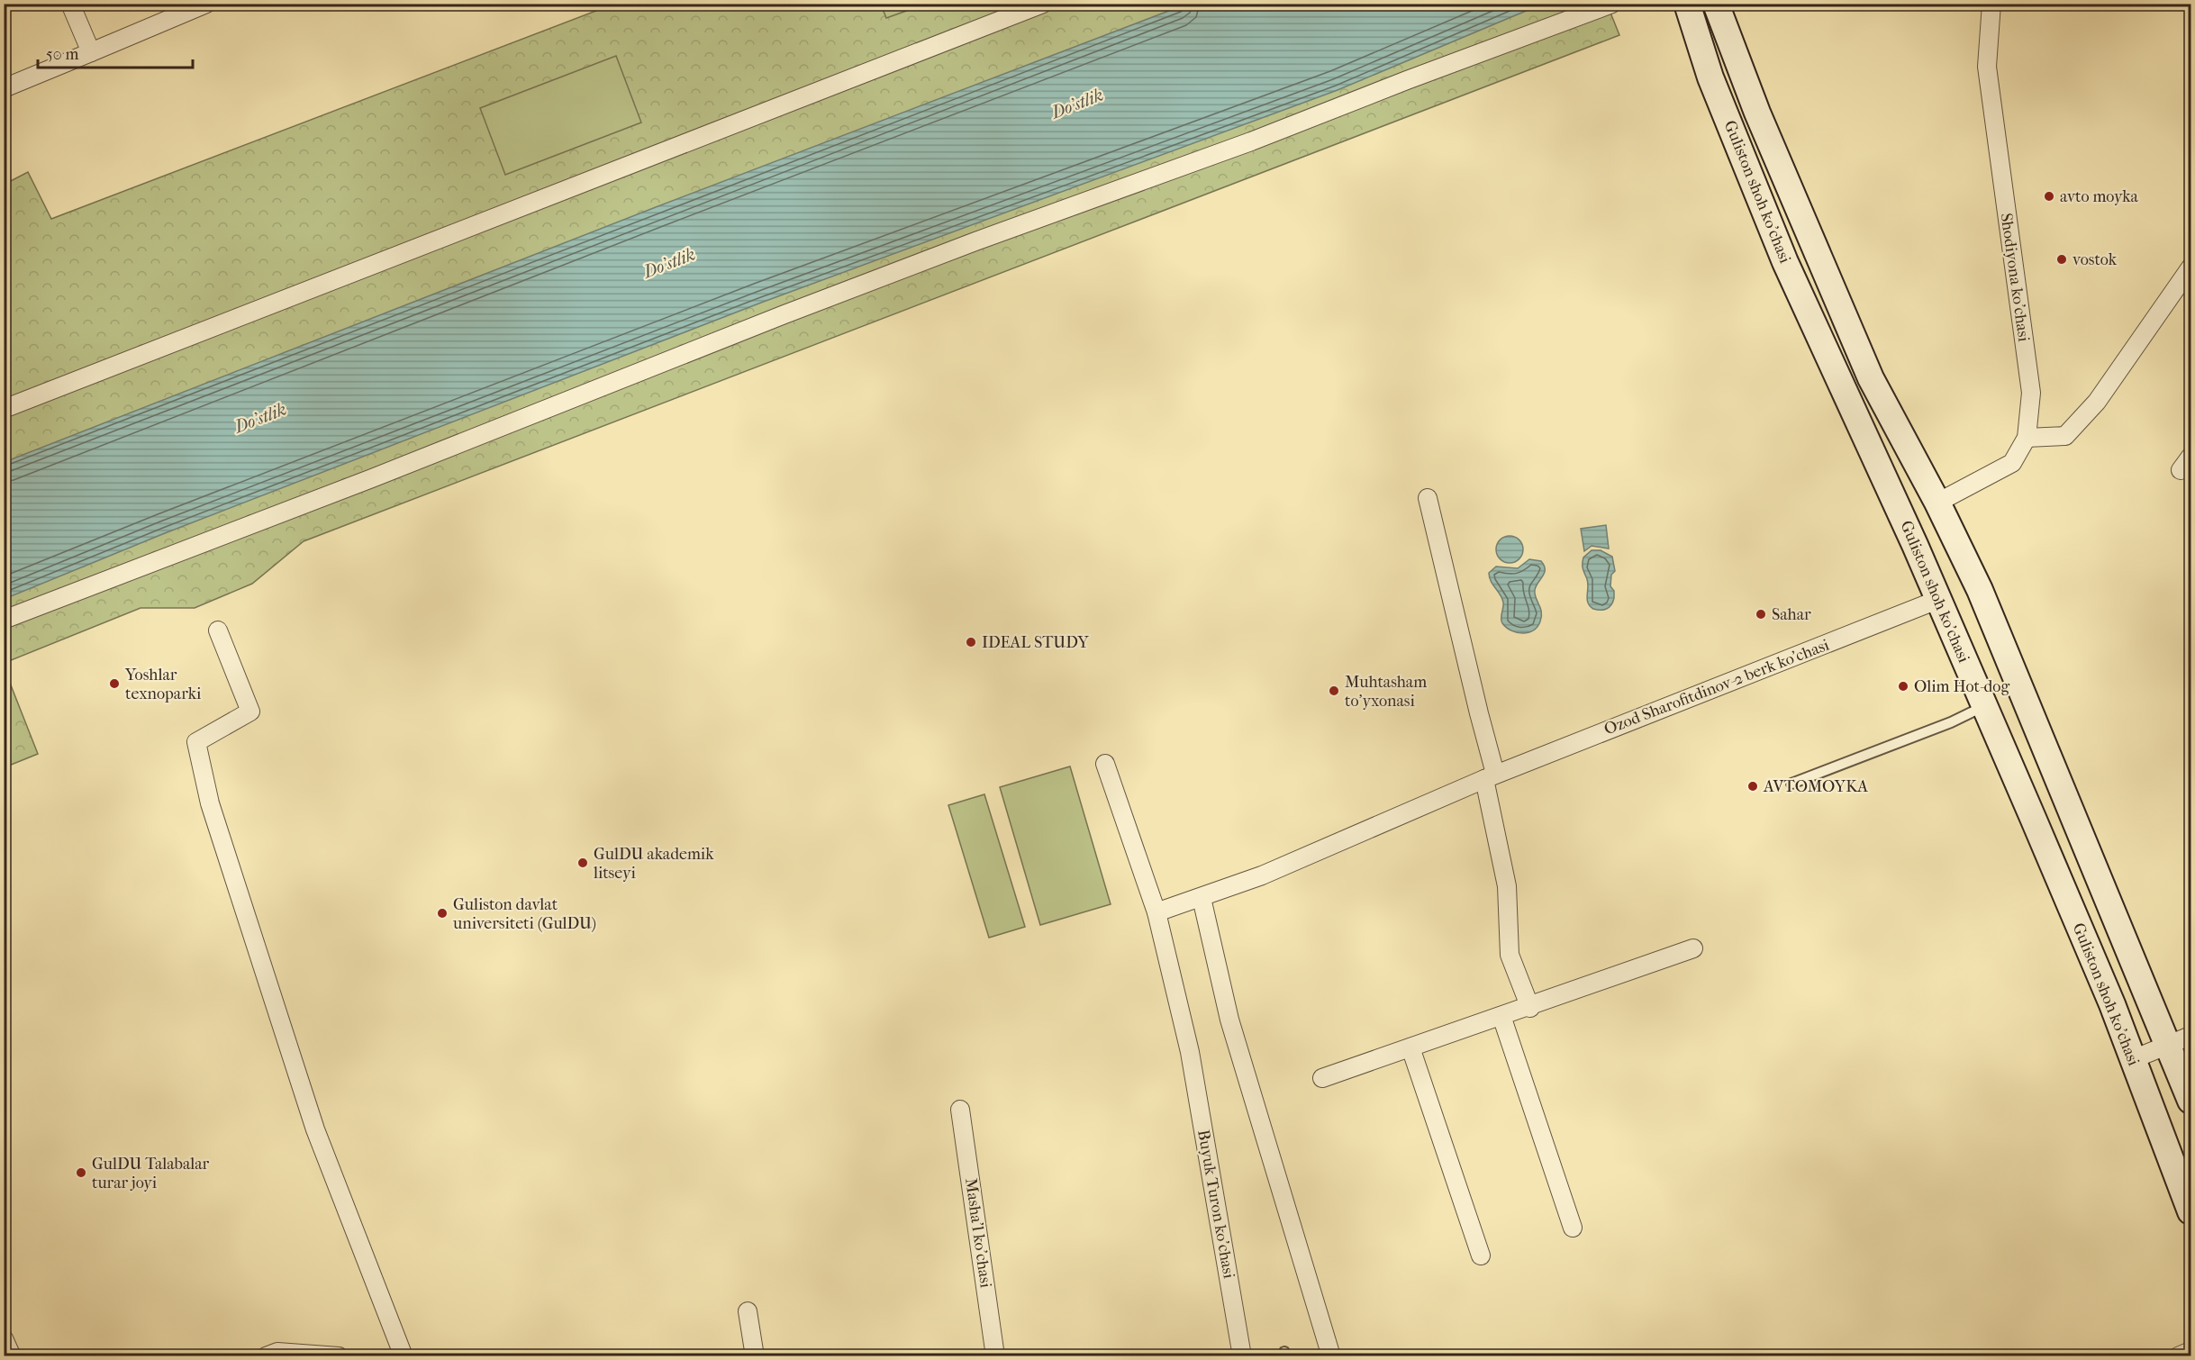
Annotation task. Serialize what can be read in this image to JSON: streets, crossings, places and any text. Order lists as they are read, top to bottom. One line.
{"streets":{"main road":["Guliston shoh ko'chasi"],"street":["Shodiyona ko'chasi","Ozod Sharofitdinov-2 berk ko'chasi","Buyuk Turon ko'chasi","Masha'l ko'chasi"]},"crossings":[["Guliston shoh ko'chasi","Shodiyona ko'chasi"],["Guliston shoh ko'chasi","Ozod Sharofitdinov-2 berk ko'chasi"],["Ozod Sharofitdinov-2 berk ko'chasi","Buyuk Turon ko'chasi"]],"water":["Do'stlik"],"places":["avto moyka","vostok","Sahar","IDEAL STUDY","Yoshlar texnoparki","Olim Hot-dog","Muhtasham to'yxonasi","AVTOMOYKA","GulDU akademik litseyi","Guliston davlat universiteti (GulDU)","GulDU Talabalar turar joyi"],"scale_bar":"50 m"}
